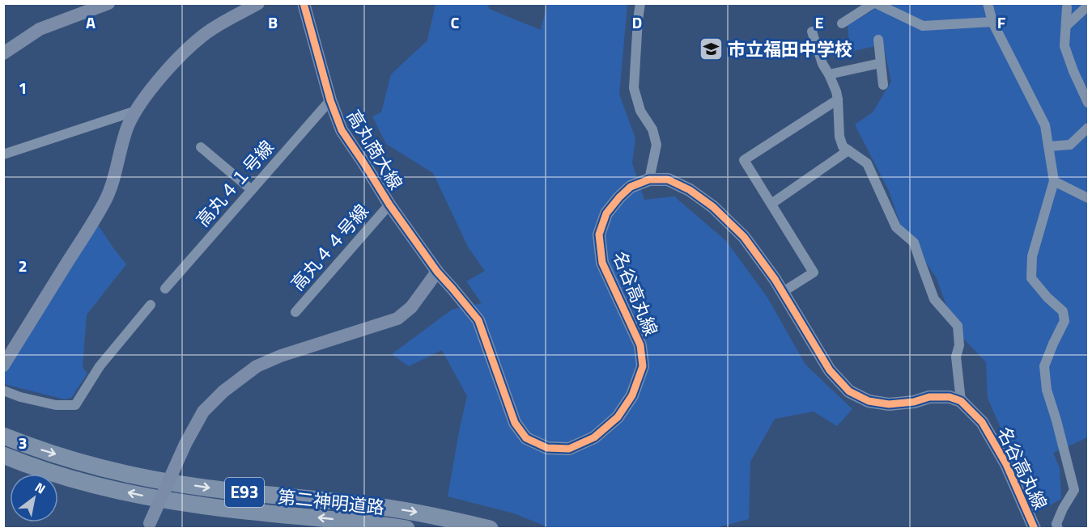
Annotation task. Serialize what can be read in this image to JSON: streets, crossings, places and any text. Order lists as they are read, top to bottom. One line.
{"streets":{"highway":["E93","第二神明道路"],"street":["高丸商大線","高丸４１号線","高丸４４号線","名谷高丸線"]},"crossings":[["高丸商大線","高丸４１号線"],["高丸商大線","高丸４４号線"],["高丸商大線","名谷高丸線"]],"places":{"school or university":["市立福田中学校"]},"north":"top right","grid":{"columns":["A","B","C","D","E","F"],"rows":["1","2","3"]}}
